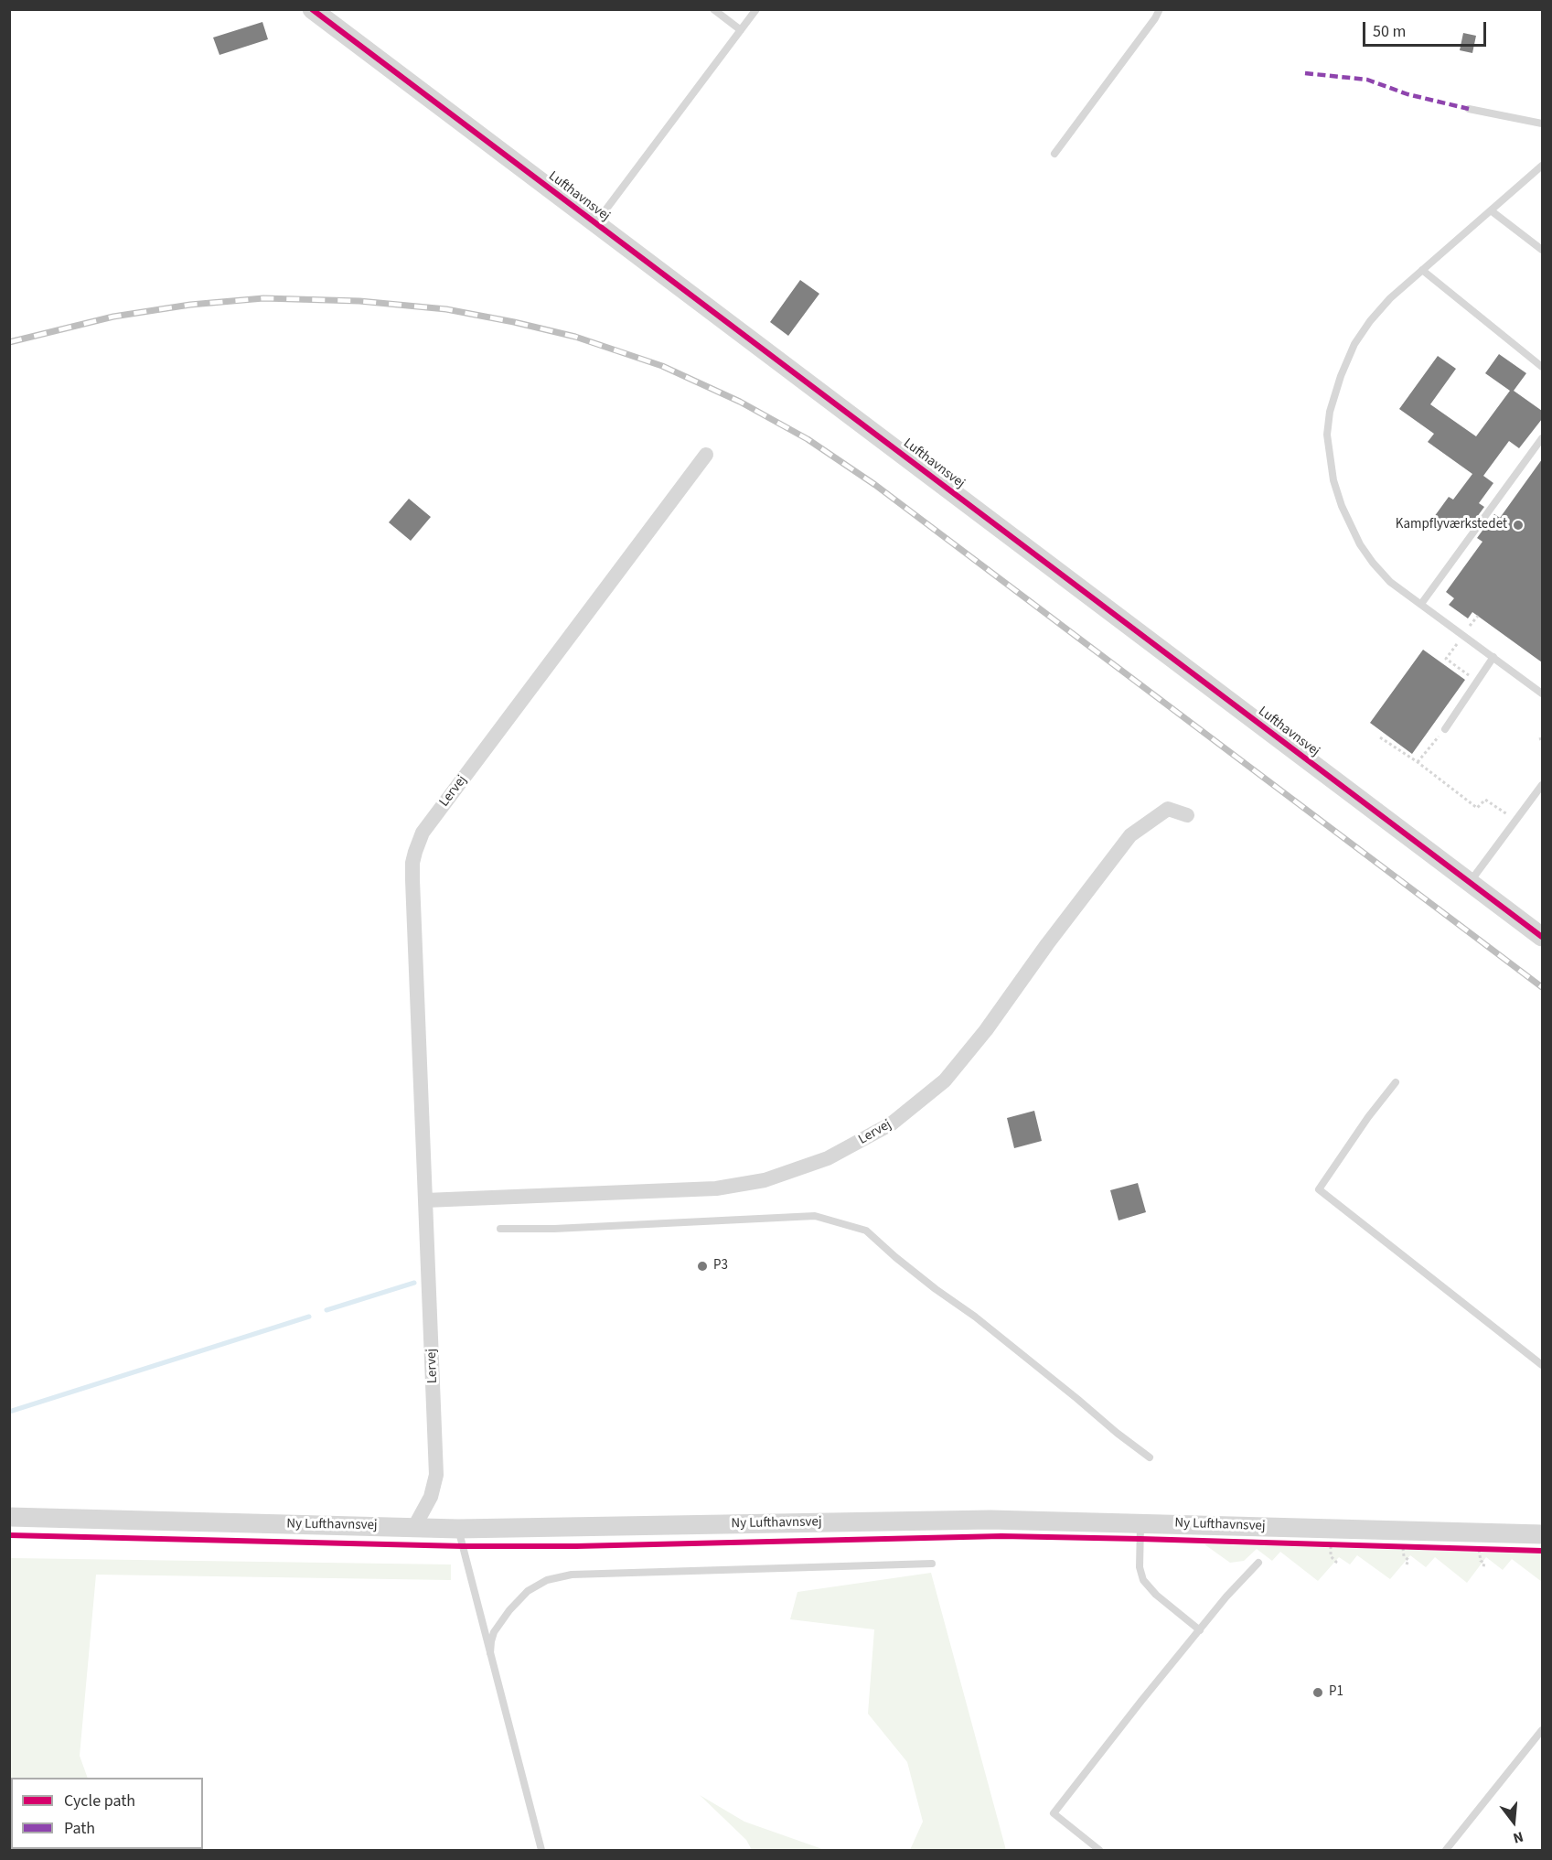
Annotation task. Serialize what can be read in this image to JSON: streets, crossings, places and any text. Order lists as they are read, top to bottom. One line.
{"streets":{"street":["Lufthavnsvej","Lervej","Ny Lufthavnsvej"]},"crossings":[["Lervej","Ny Lufthavnsvej"]],"places":["Kampflyværkstedet","P3","P1"],"legend":["Cycle path","Path"],"scale_bar":"50 m","north":"bottom"}
